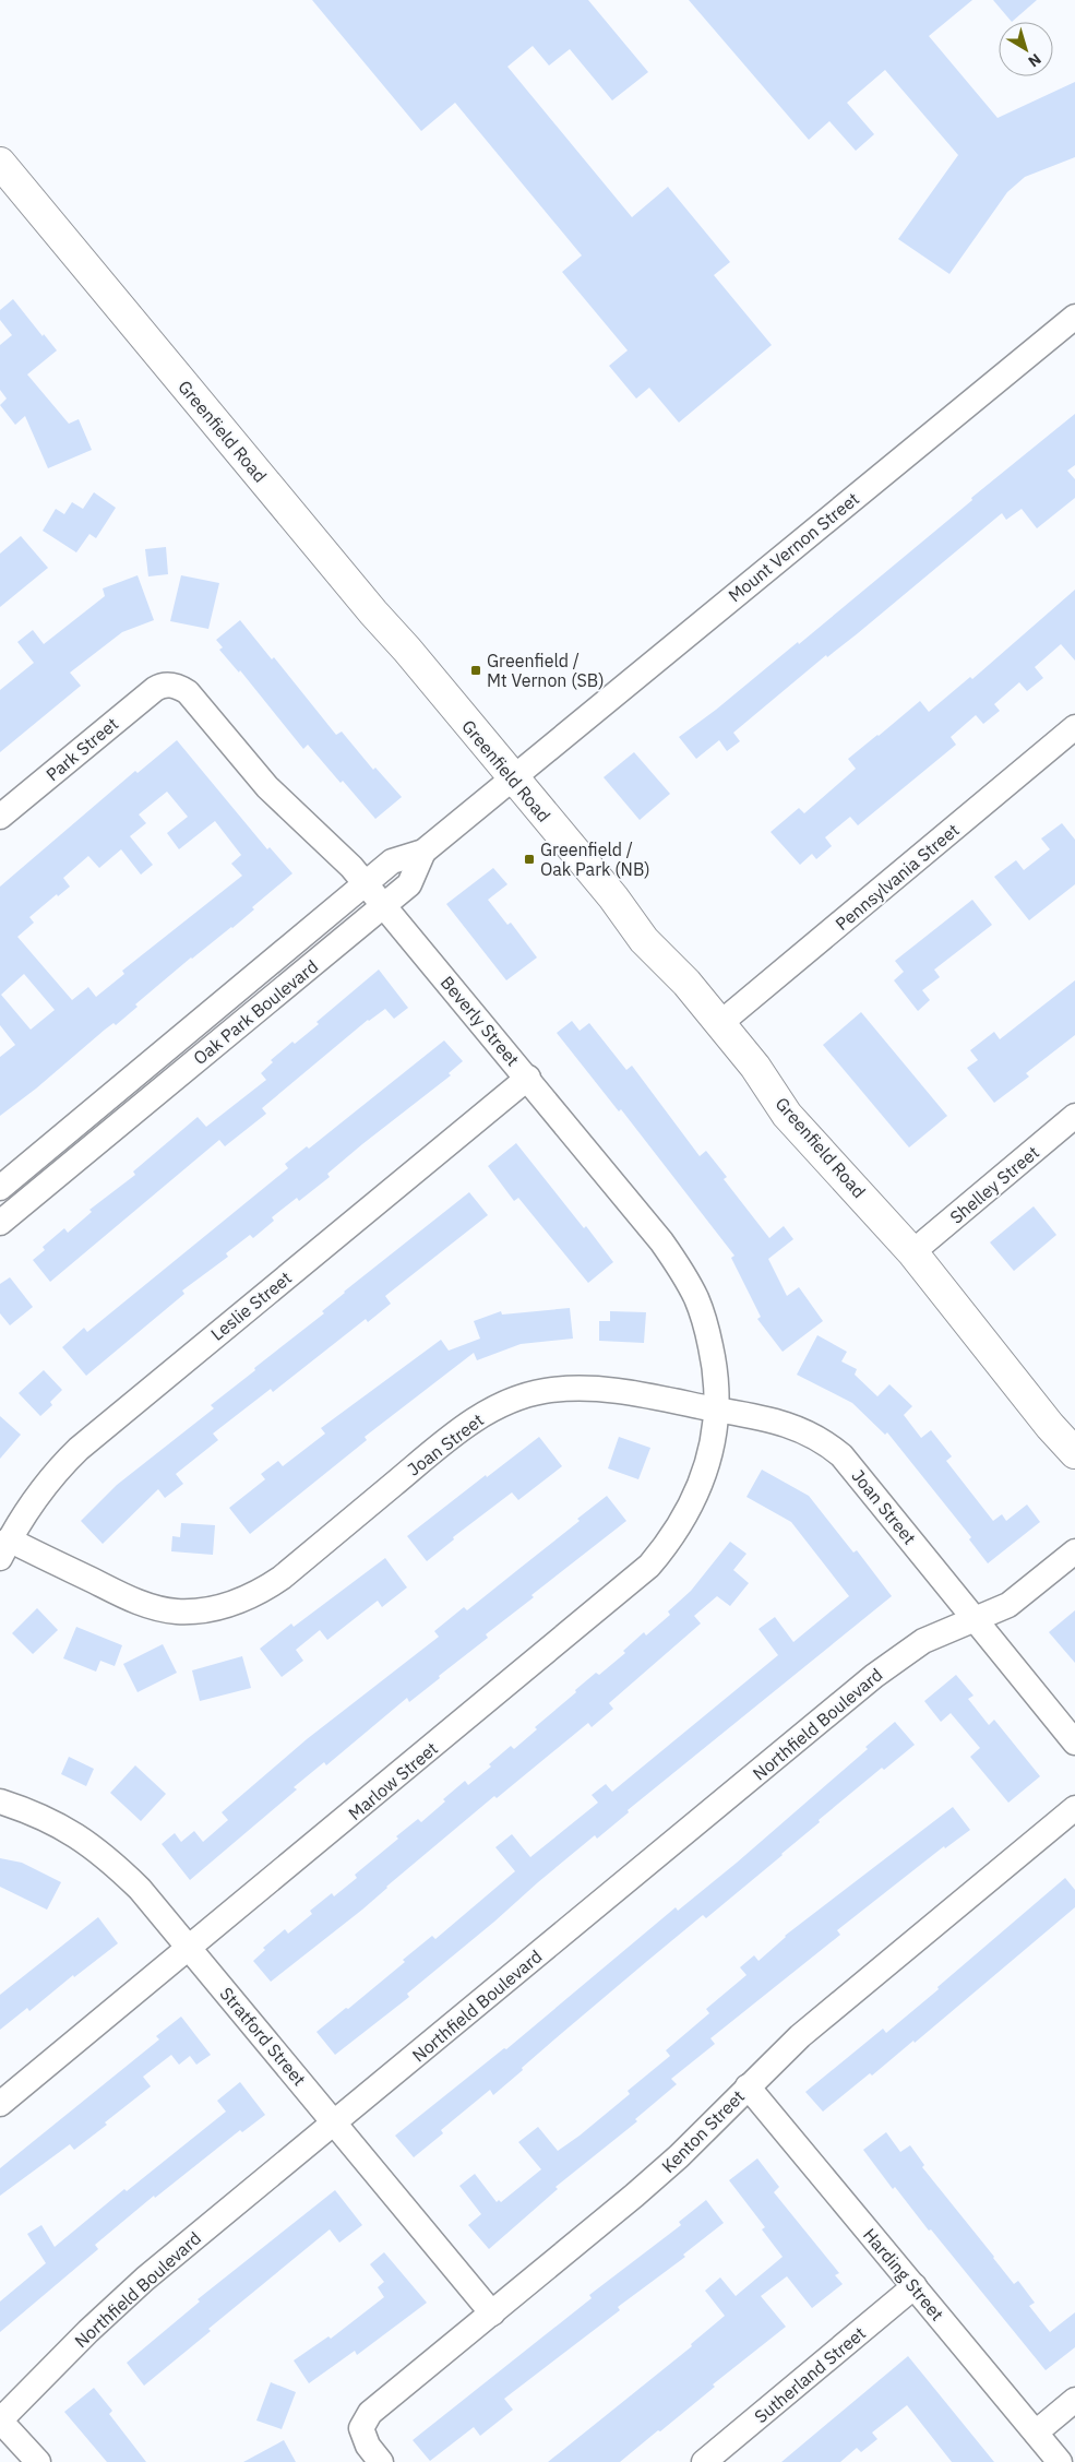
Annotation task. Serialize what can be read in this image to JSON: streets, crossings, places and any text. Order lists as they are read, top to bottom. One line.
{"streets":{"main road":["Greenfield Road"],"street":["Mount Vernon Street","Park Street","Pennsylvania Street","Oak Park Boulevard","Beverly Street","Shelley Street","Leslie Street","Joan Street","Northfield Boulevard","Marlow Street","Stratford Street","Kenton Street","Harding Street","Sutherland Street"]},"crossings":[["Greenfield Road","Mount Vernon Street"],["Greenfield Road","Pennsylvania Street"],["Greenfield Road","Oak Park Boulevard"],["Greenfield Road","Shelley Street"],["Mount Vernon Street","Oak Park Boulevard"],["Park Street","Beverly Street"],["Oak Park Boulevard","Beverly Street"],["Beverly Street","Leslie Street"],["Beverly Street","Joan Street"],["Beverly Street","Marlow Street"],["Leslie Street","Joan Street"],["Joan Street","Northfield Boulevard"],["Joan Street","Marlow Street"],["Northfield Boulevard","Stratford Street"],["Marlow Street","Stratford Street"],["Stratford Street","Kenton Street"],["Kenton Street","Harding Street"],["Harding Street","Sutherland Street"]],"places":{"transit":["Greenfield / Mt Vernon (SB)","Greenfield / Oak Park (NB)"]},"north":"bottom right"}
